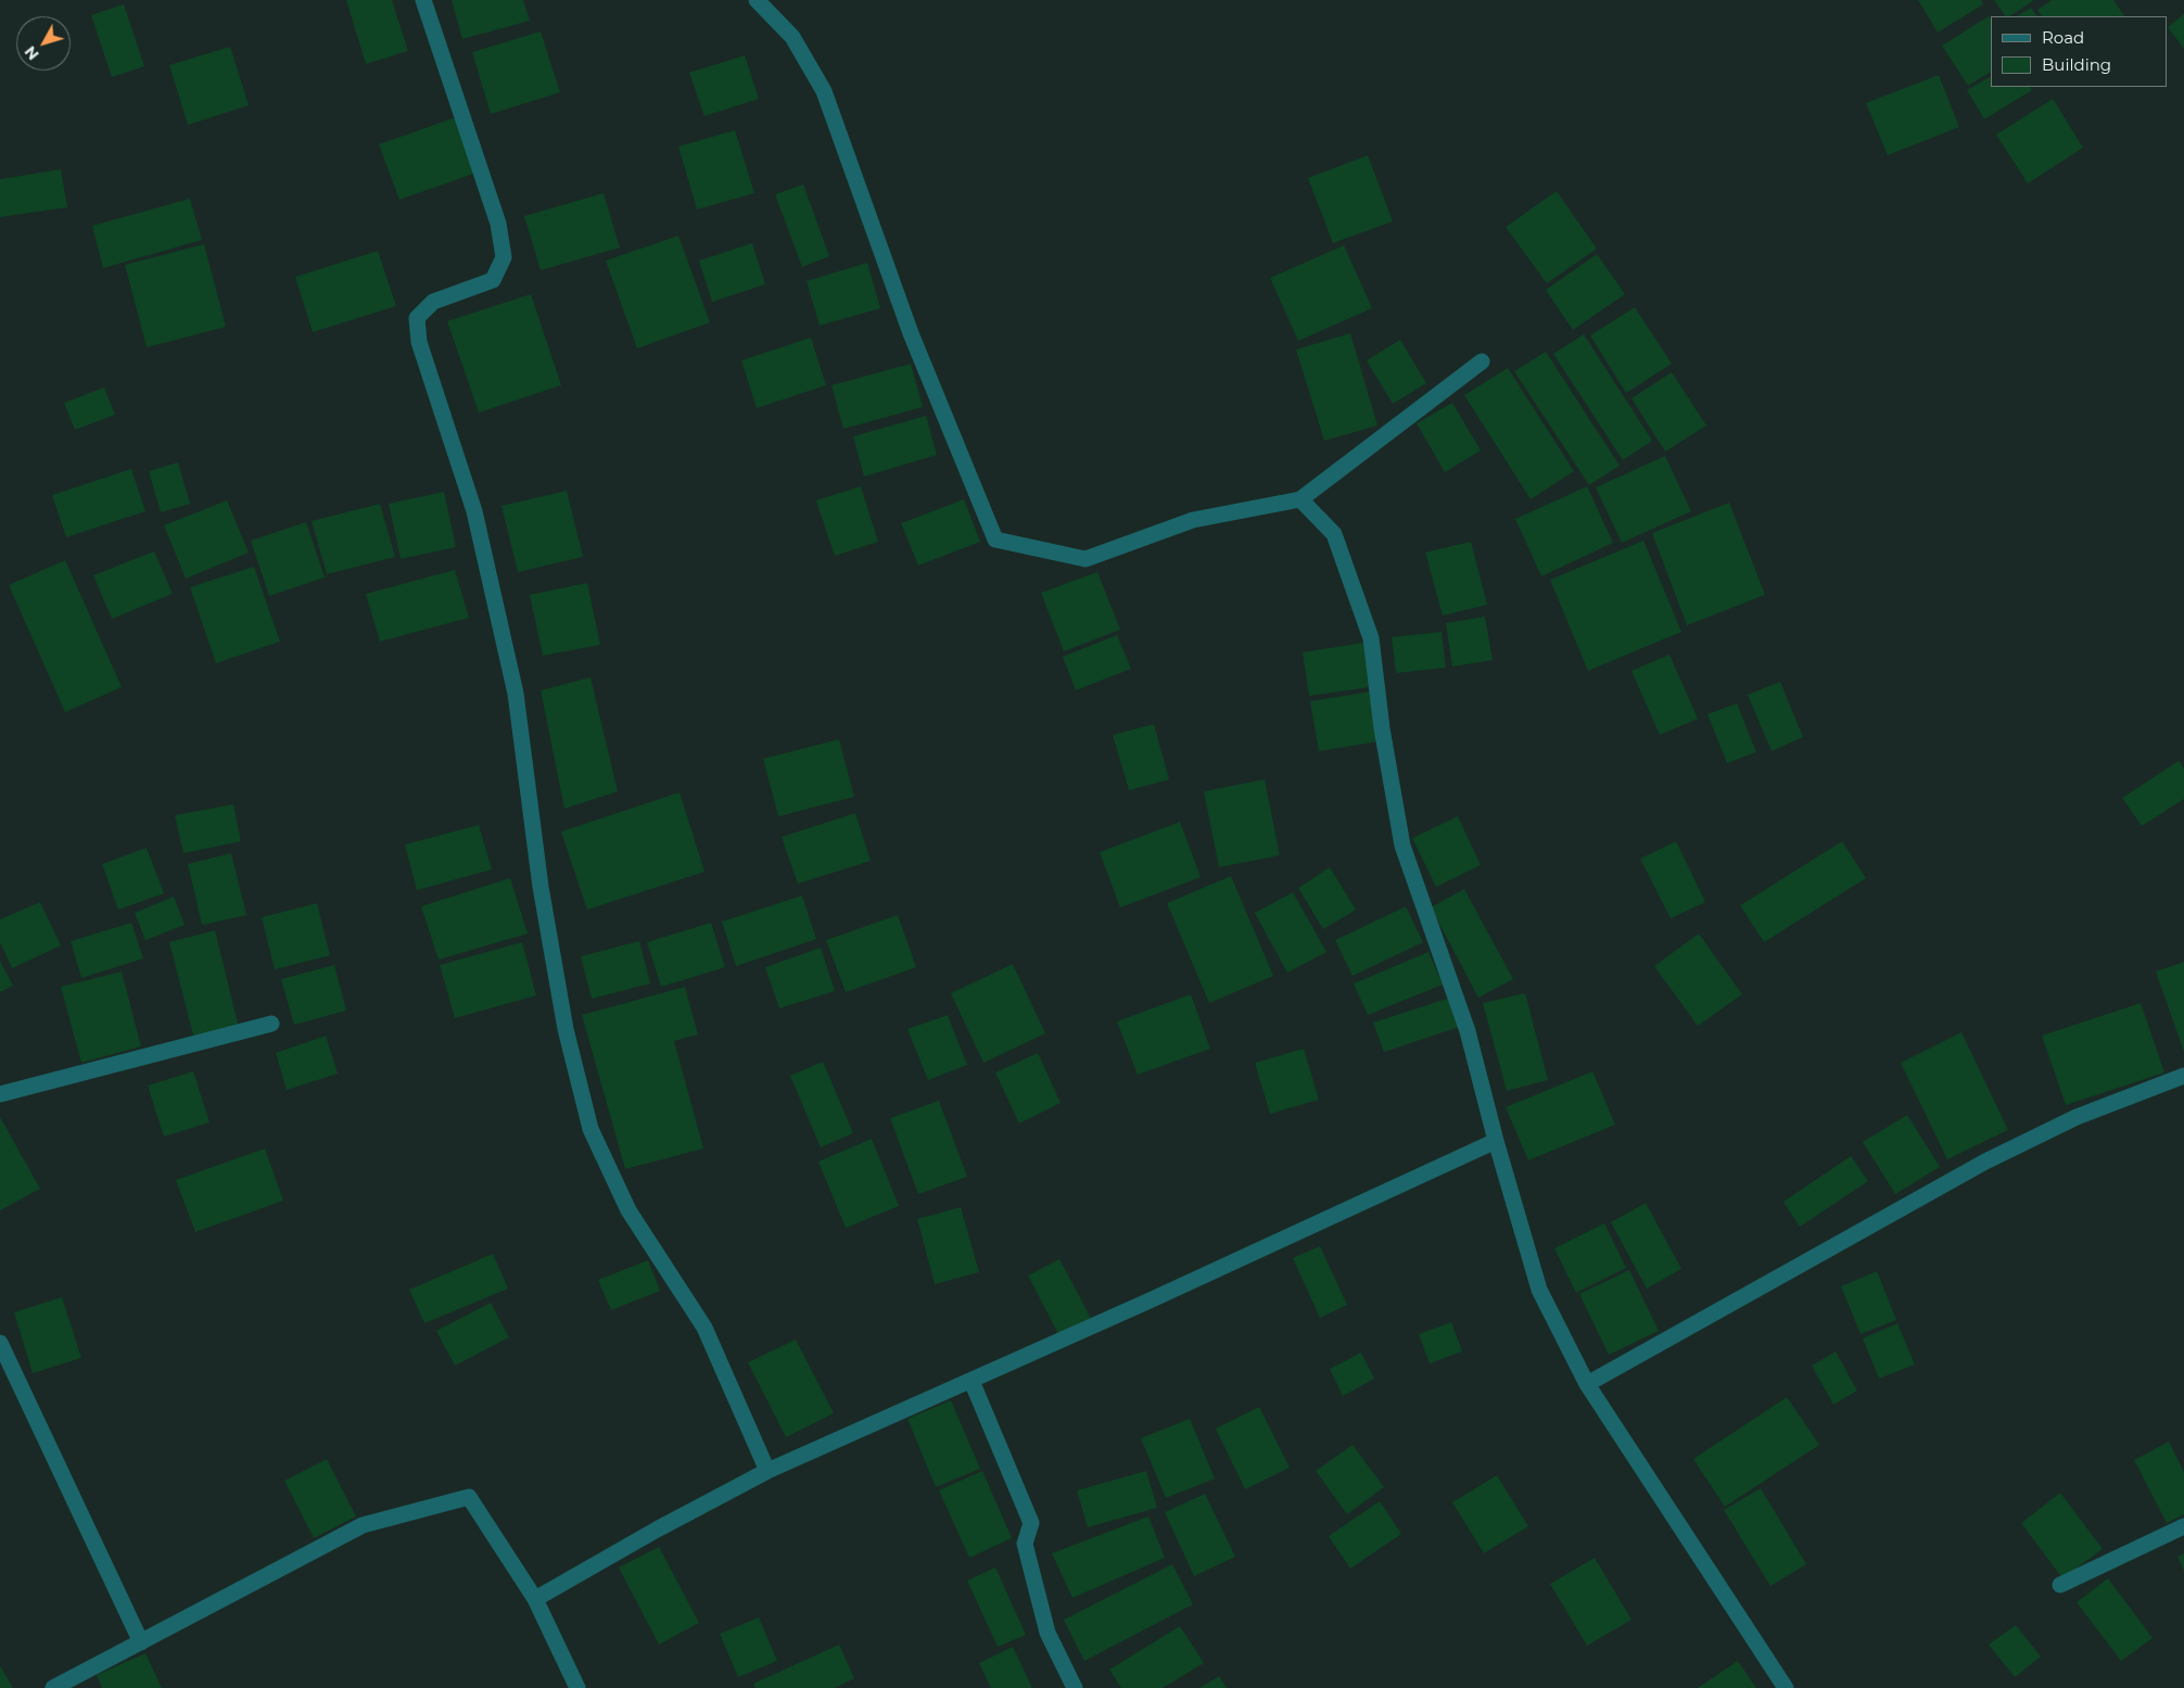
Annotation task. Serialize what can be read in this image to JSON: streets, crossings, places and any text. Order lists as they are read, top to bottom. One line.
{"legend":["Road","Building"],"north":"bottom left"}
